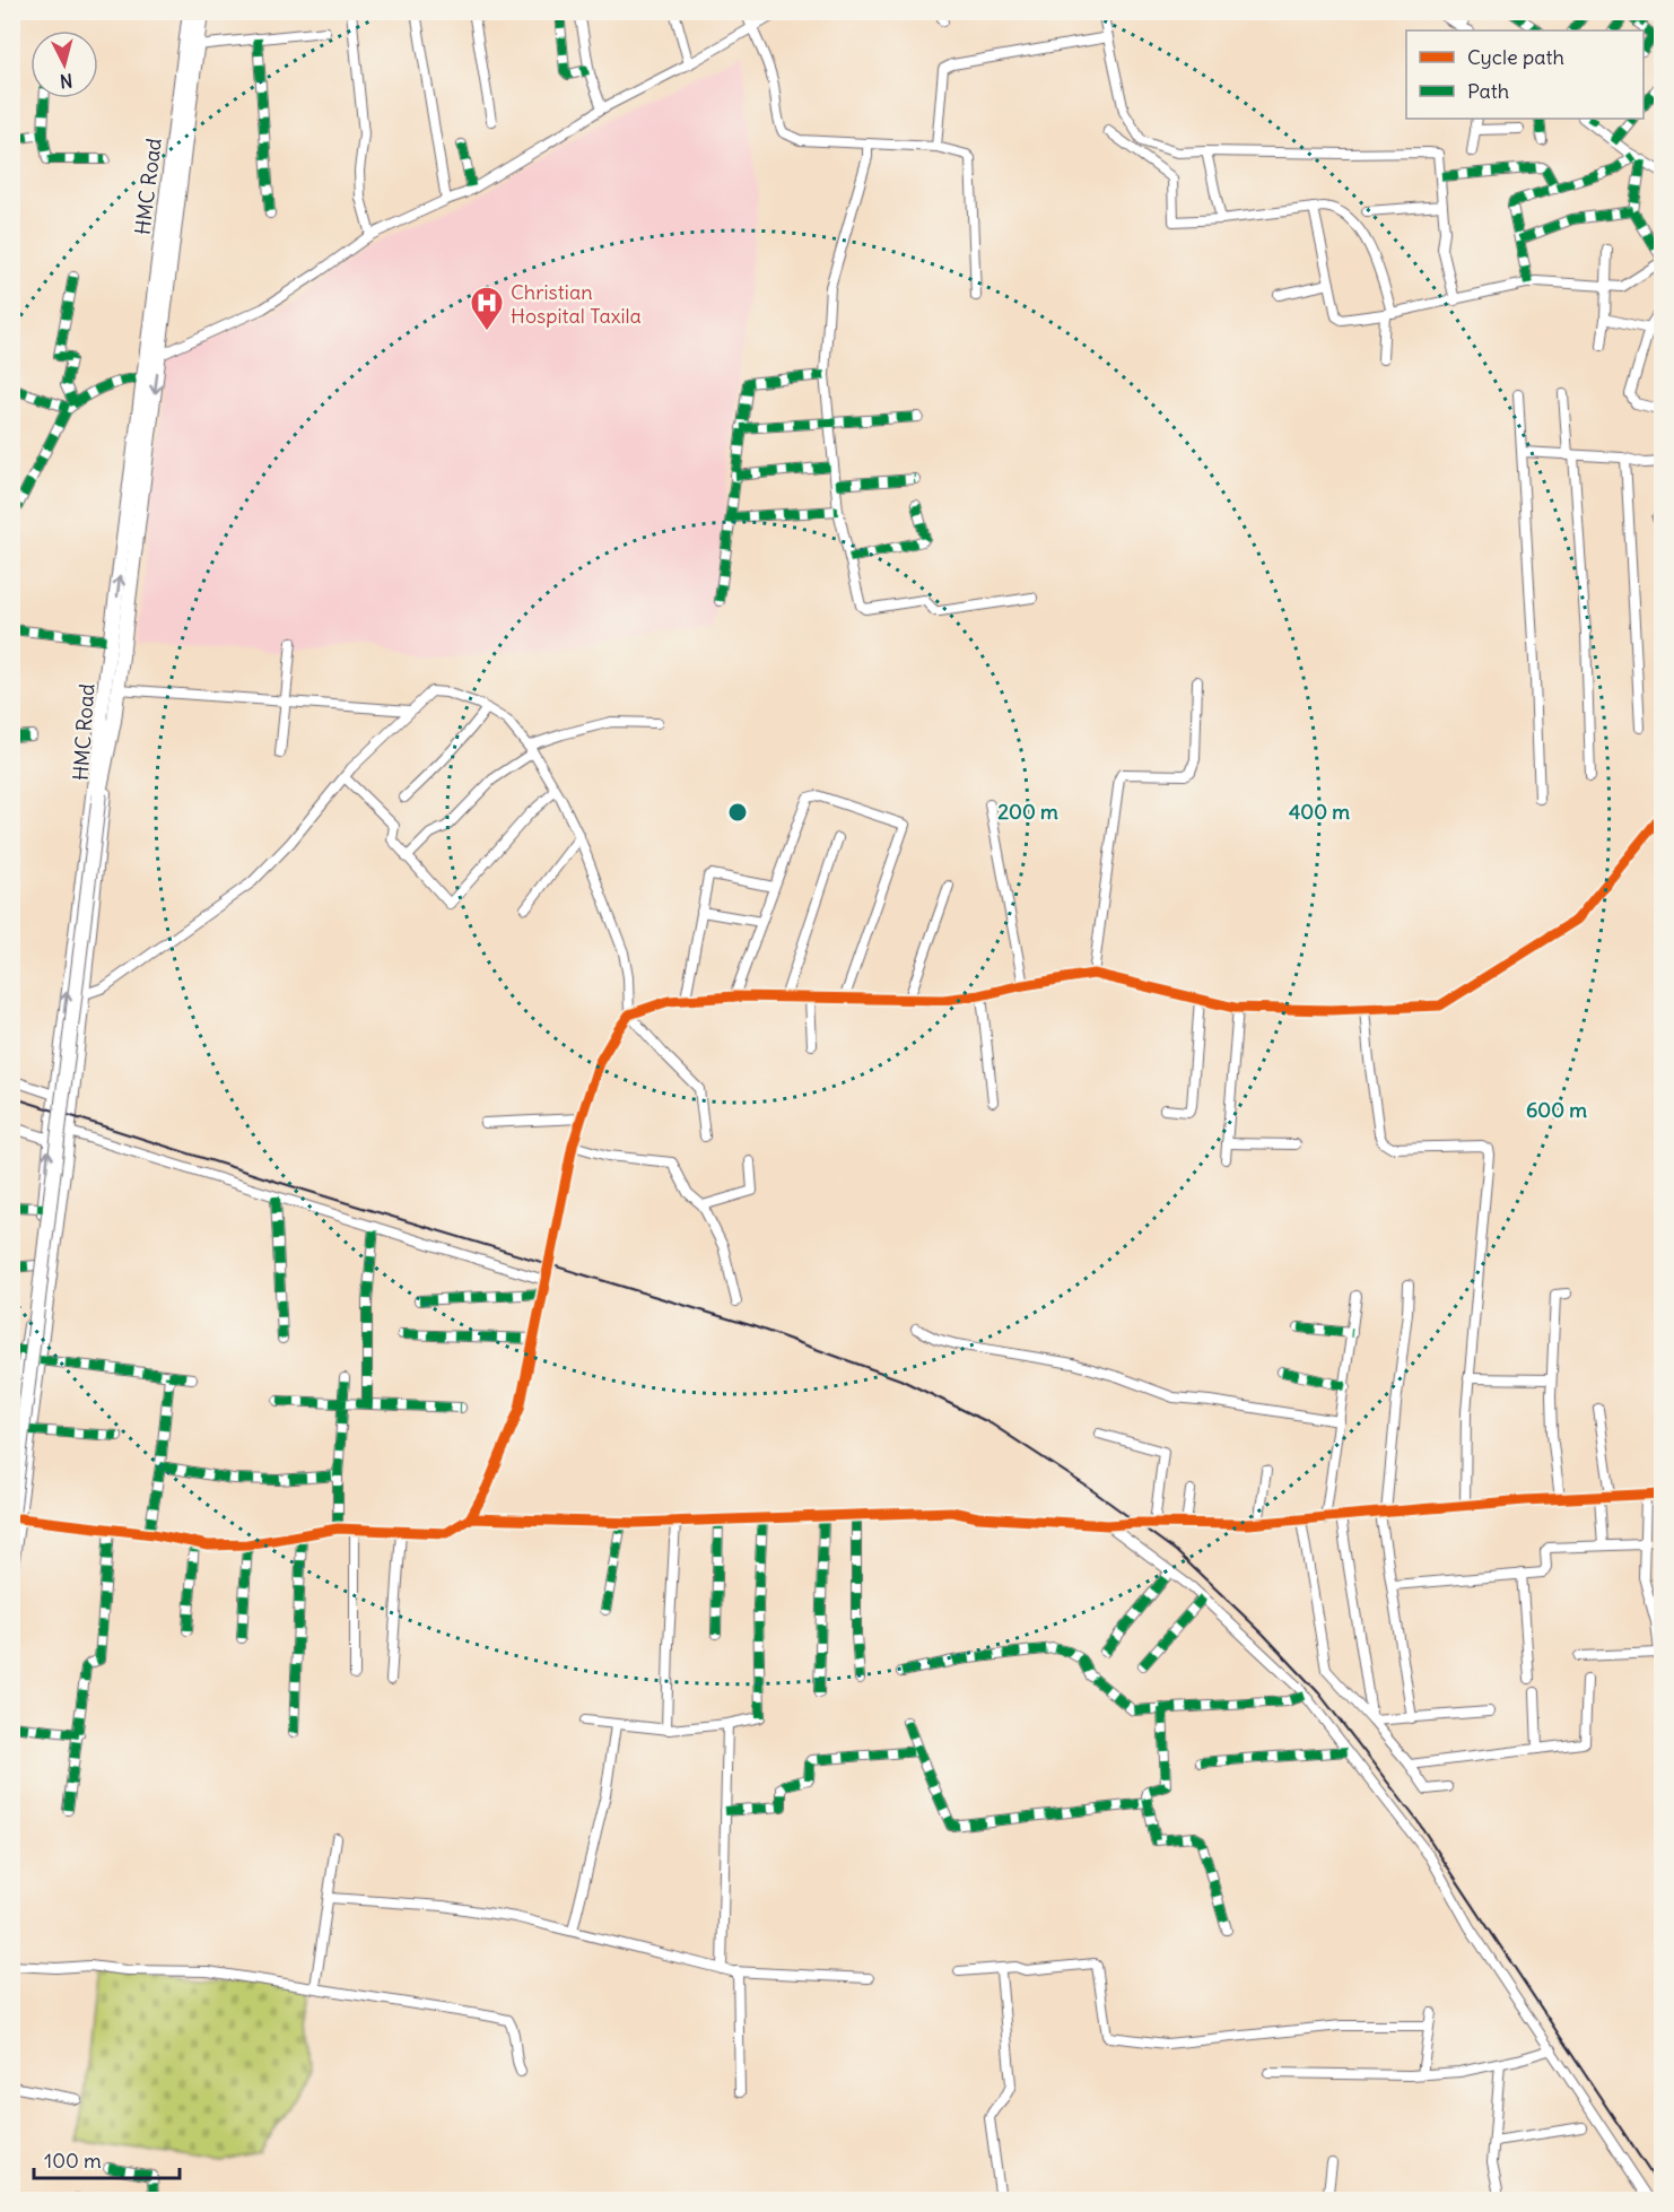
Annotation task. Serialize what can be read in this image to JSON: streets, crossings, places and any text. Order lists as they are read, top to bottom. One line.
{"streets":{"main road":["HMC Road"]},"places":{"hospital":["Christian Hospital Taxila"]},"legend":["Cycle path","Path"],"scale_bar":"100 m","north":"bottom","rings":["200 m","400 m","600 m"]}
